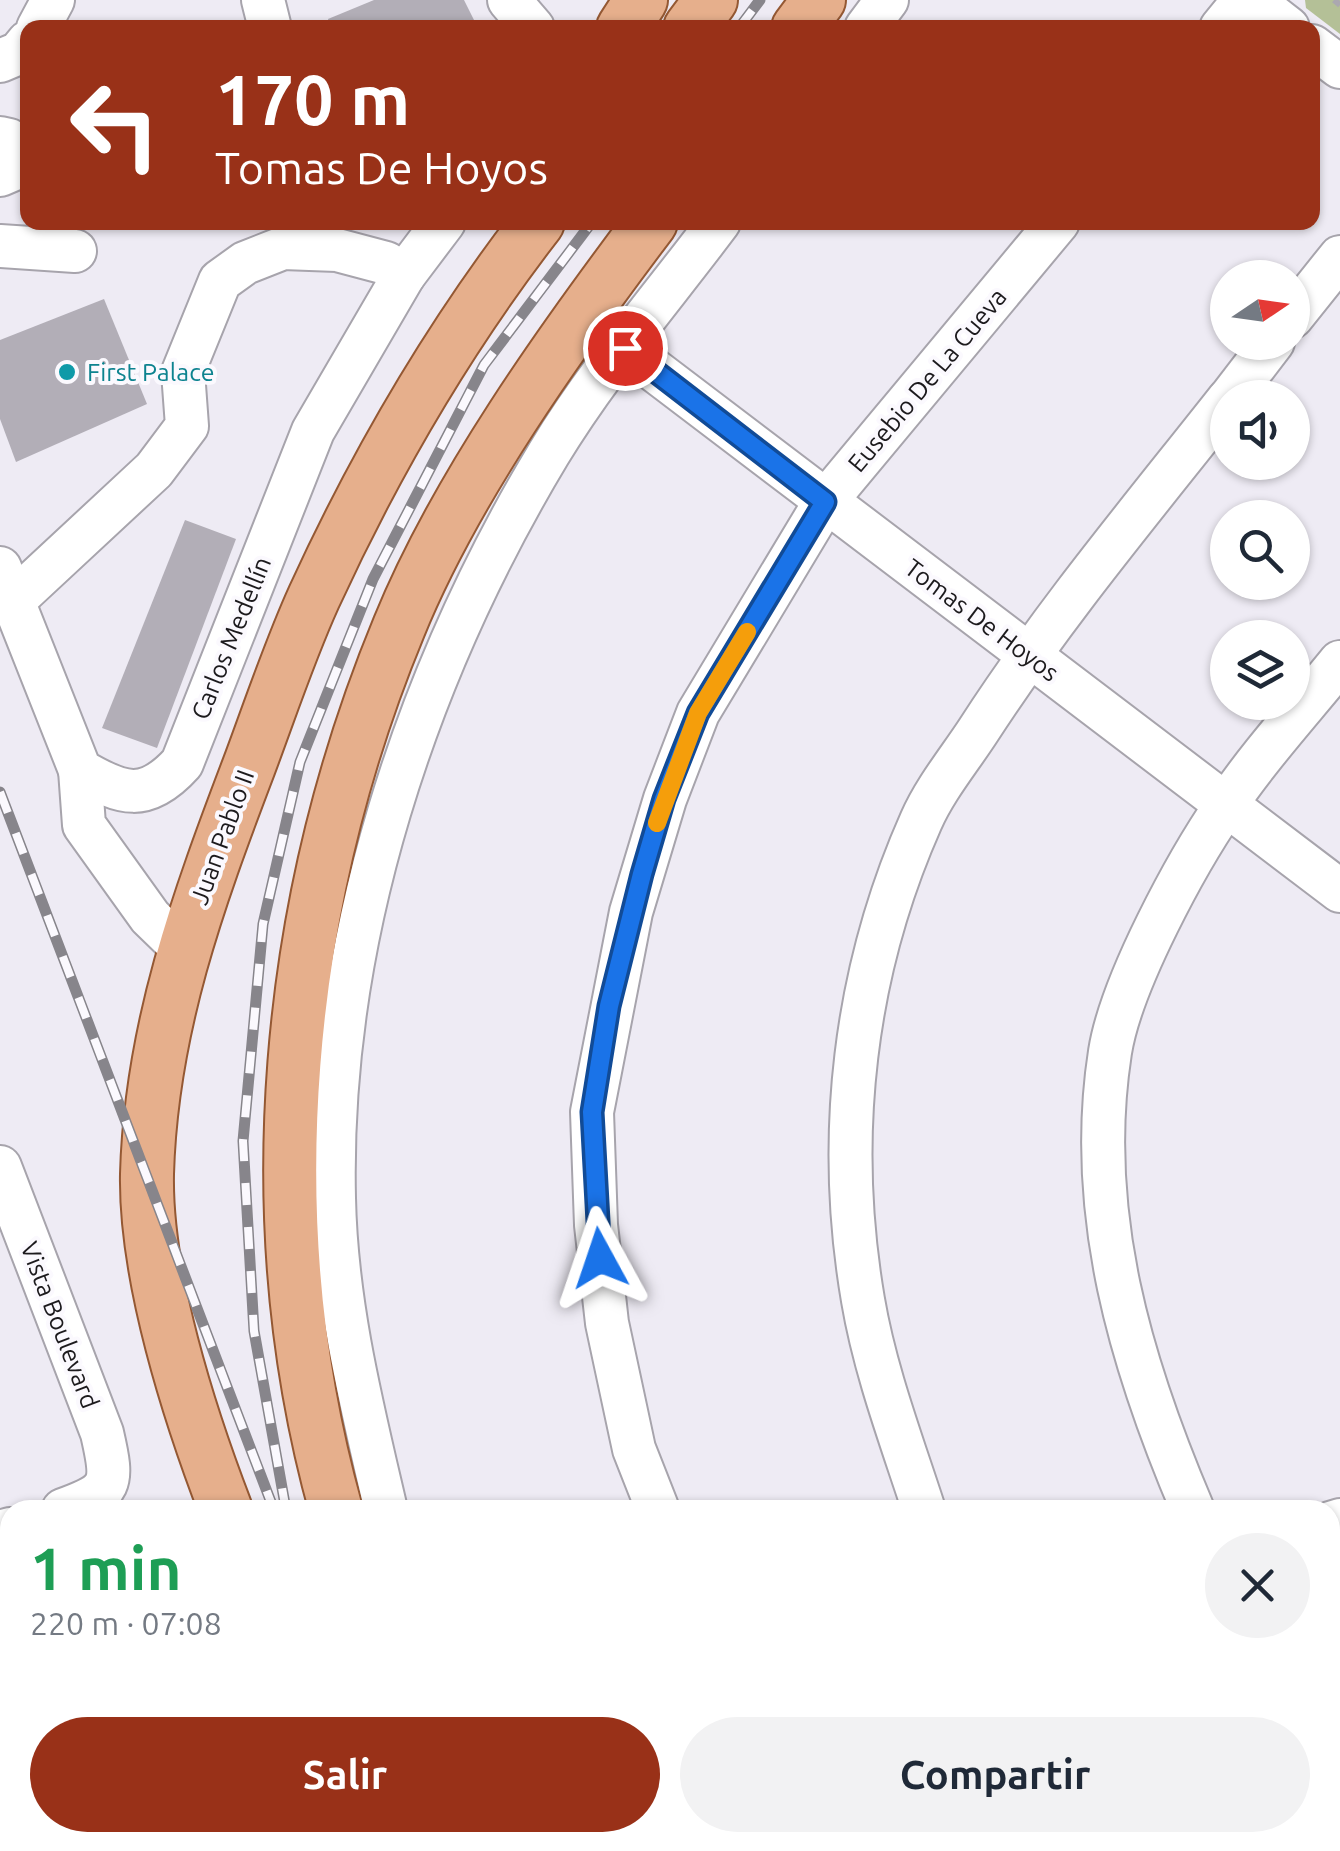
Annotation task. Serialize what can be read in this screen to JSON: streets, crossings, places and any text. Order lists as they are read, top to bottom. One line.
{"streets":{"main road":["Juan Pablo II"],"street":["Eusebio De La Cueva","Tomas De Hoyos","Carlos Medellín","Vista Boulevard"]},"crossings":[["Eusebio De La Cueva","Tomas De Hoyos"]],"places":["First Palace"],"north":"right","page":{"turn":["170 m","Tomas De Hoyos"],"heading":["1 min","220 m · 07:08"],"buttons":["Salir","Compartir"]}}
